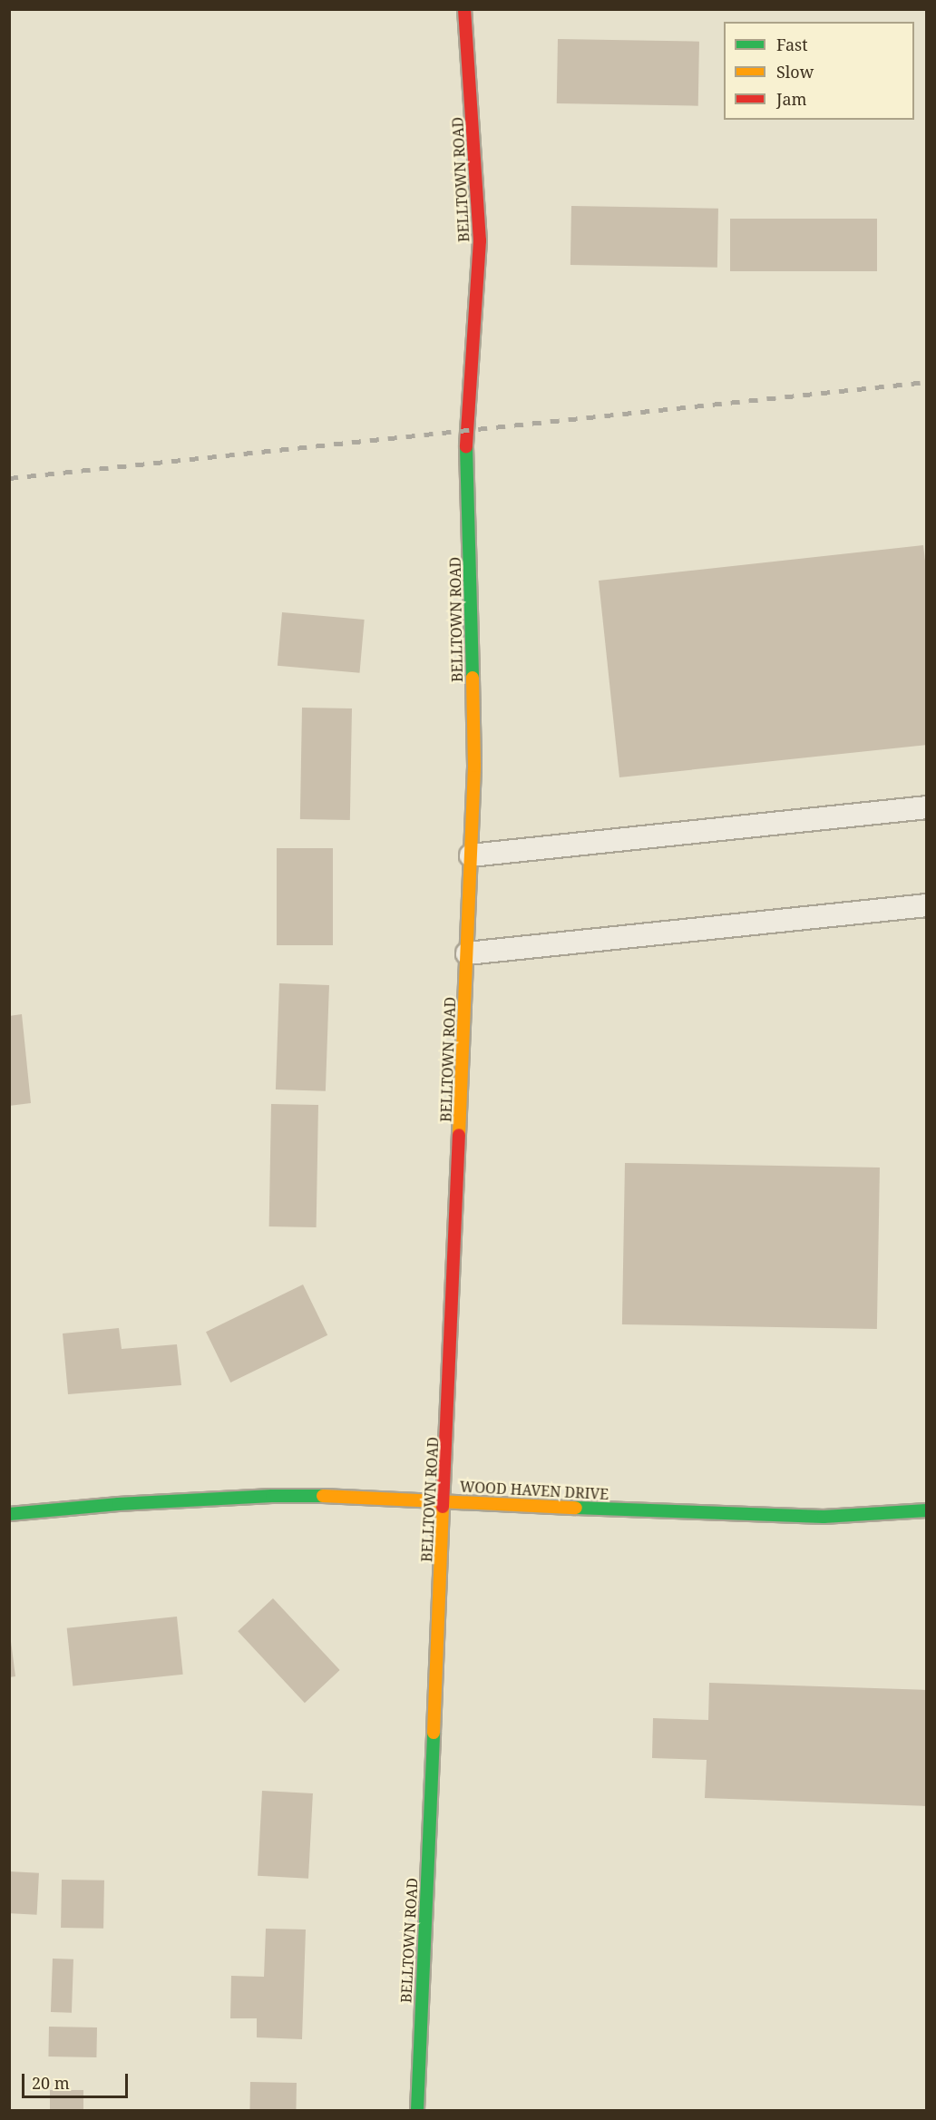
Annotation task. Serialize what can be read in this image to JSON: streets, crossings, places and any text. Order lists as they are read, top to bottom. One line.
{"streets":{"street":["BELLTOWN ROAD","WOOD HAVEN DRIVE"]},"crossings":[["BELLTOWN ROAD","WOOD HAVEN DRIVE"]],"legend":["Fast","Slow","Jam"],"scale_bar":"20 m"}
